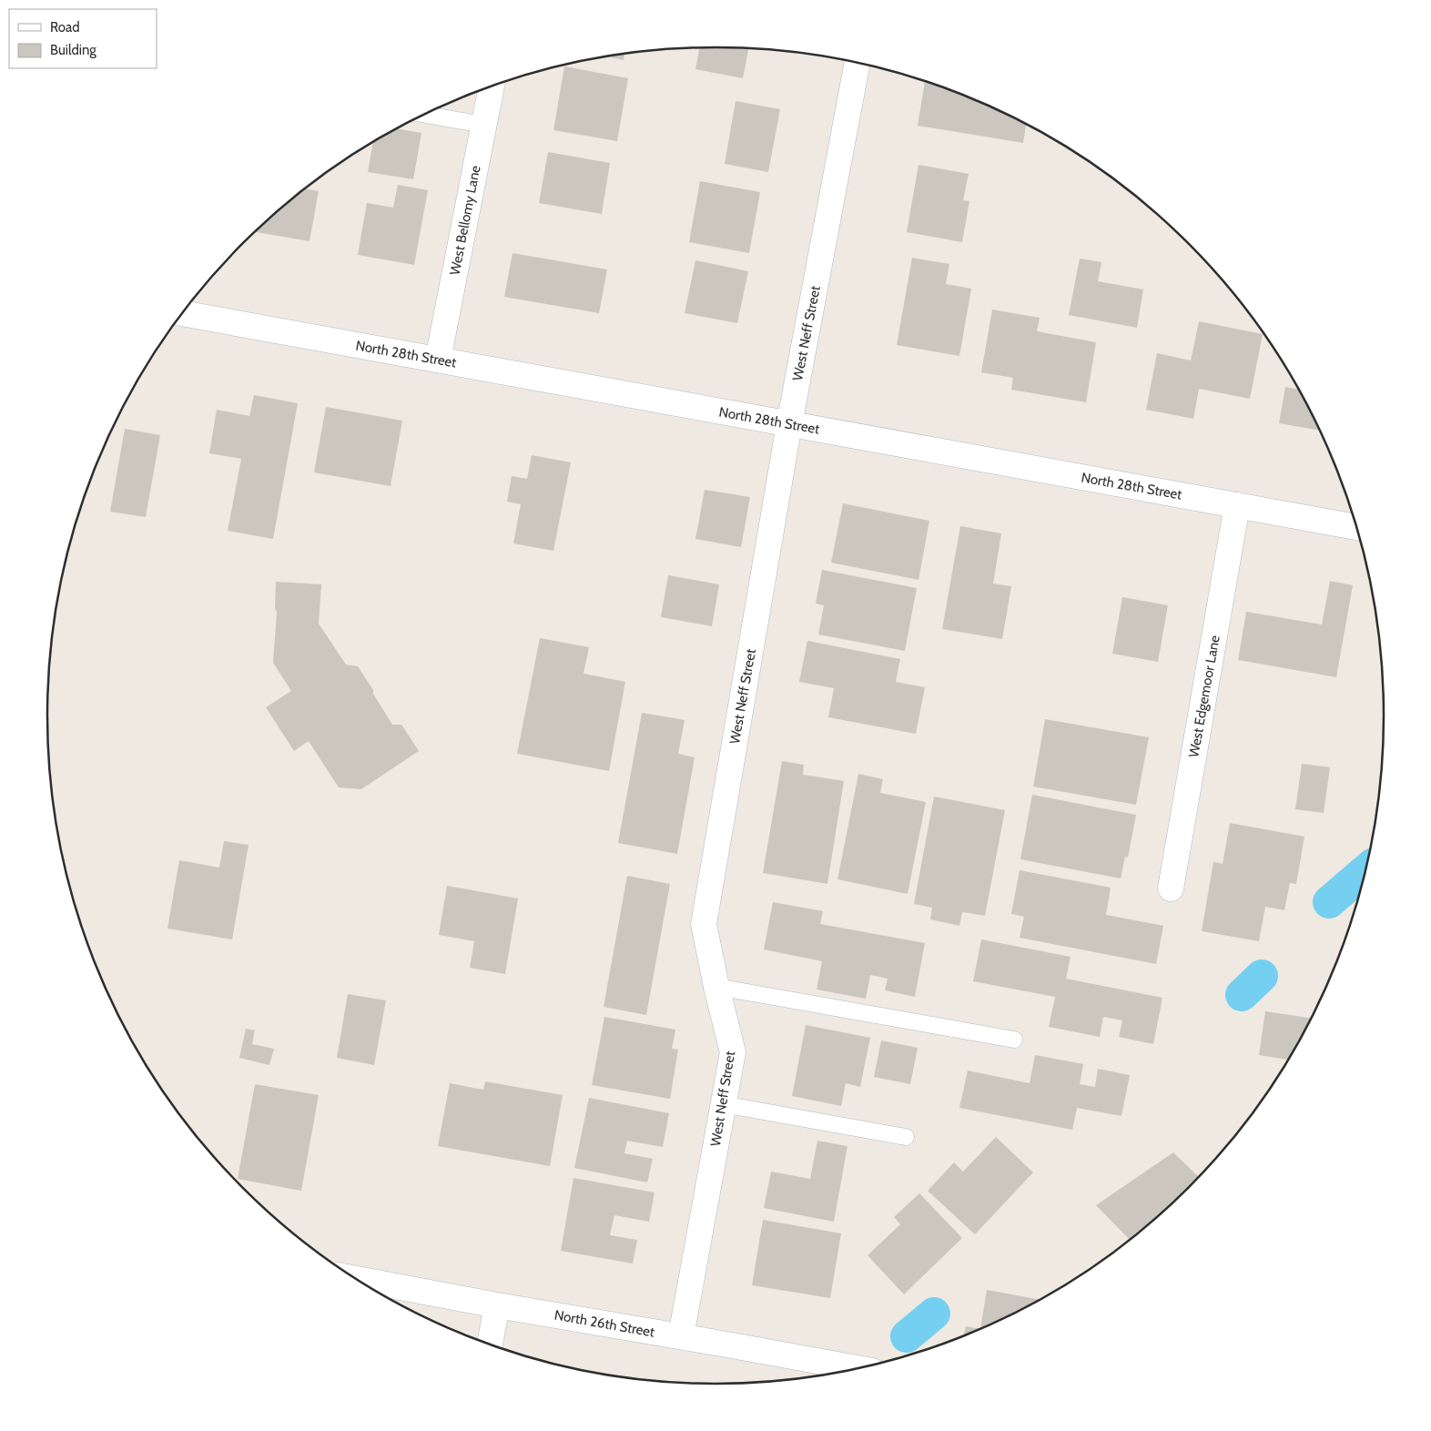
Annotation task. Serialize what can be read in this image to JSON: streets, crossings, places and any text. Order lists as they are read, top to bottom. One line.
{"streets":{"street":["West Bellomy Lane","West Neff Street","North 28th Street","West Edgemoor Lane","North 26th Street"]},"crossings":[["West Bellomy Lane","North 28th Street"],["West Neff Street","North 28th Street"],["West Neff Street","North 26th Street"],["North 28th Street","West Edgemoor Lane"]],"legend":["Road","Building"]}
